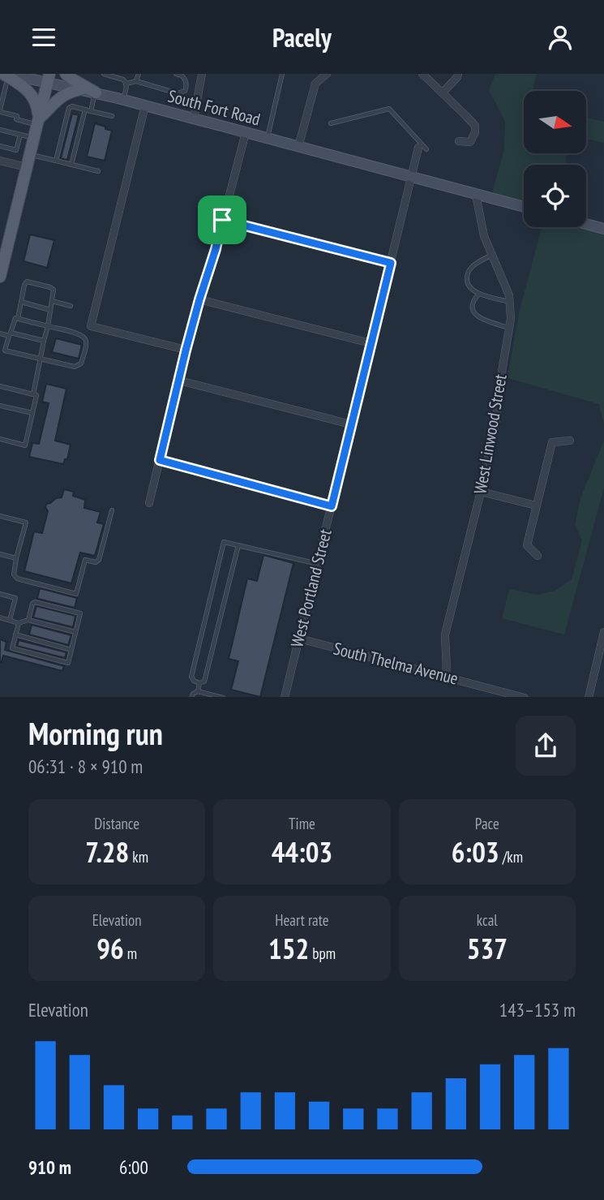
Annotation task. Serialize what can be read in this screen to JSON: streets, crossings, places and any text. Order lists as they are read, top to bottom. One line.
{"streets":{"street":["South Fort Road","West Linwood Street","West Portland Street","South Thelma Avenue"]},"crossings":[["South Fort Road","West Linwood Street"],["South Fort Road","West Portland Street"],["West Linwood Street","South Thelma Avenue"],["West Portland Street","South Thelma Avenue"]],"north":"right","page":{"header":"Pacely","heading":["Morning run","06:31 · 8 × 910 m"],"stats":[["Distance","7.28 km"],["Time","44:03"],["Pace","6:03 /km"],["Elevation","96 m"],["Heart rate","152 bpm"],["kcal","537"]],"chart":["Elevation","143–153 m"],"list":[{"name":"910 m","note":"6:00"}]}}
